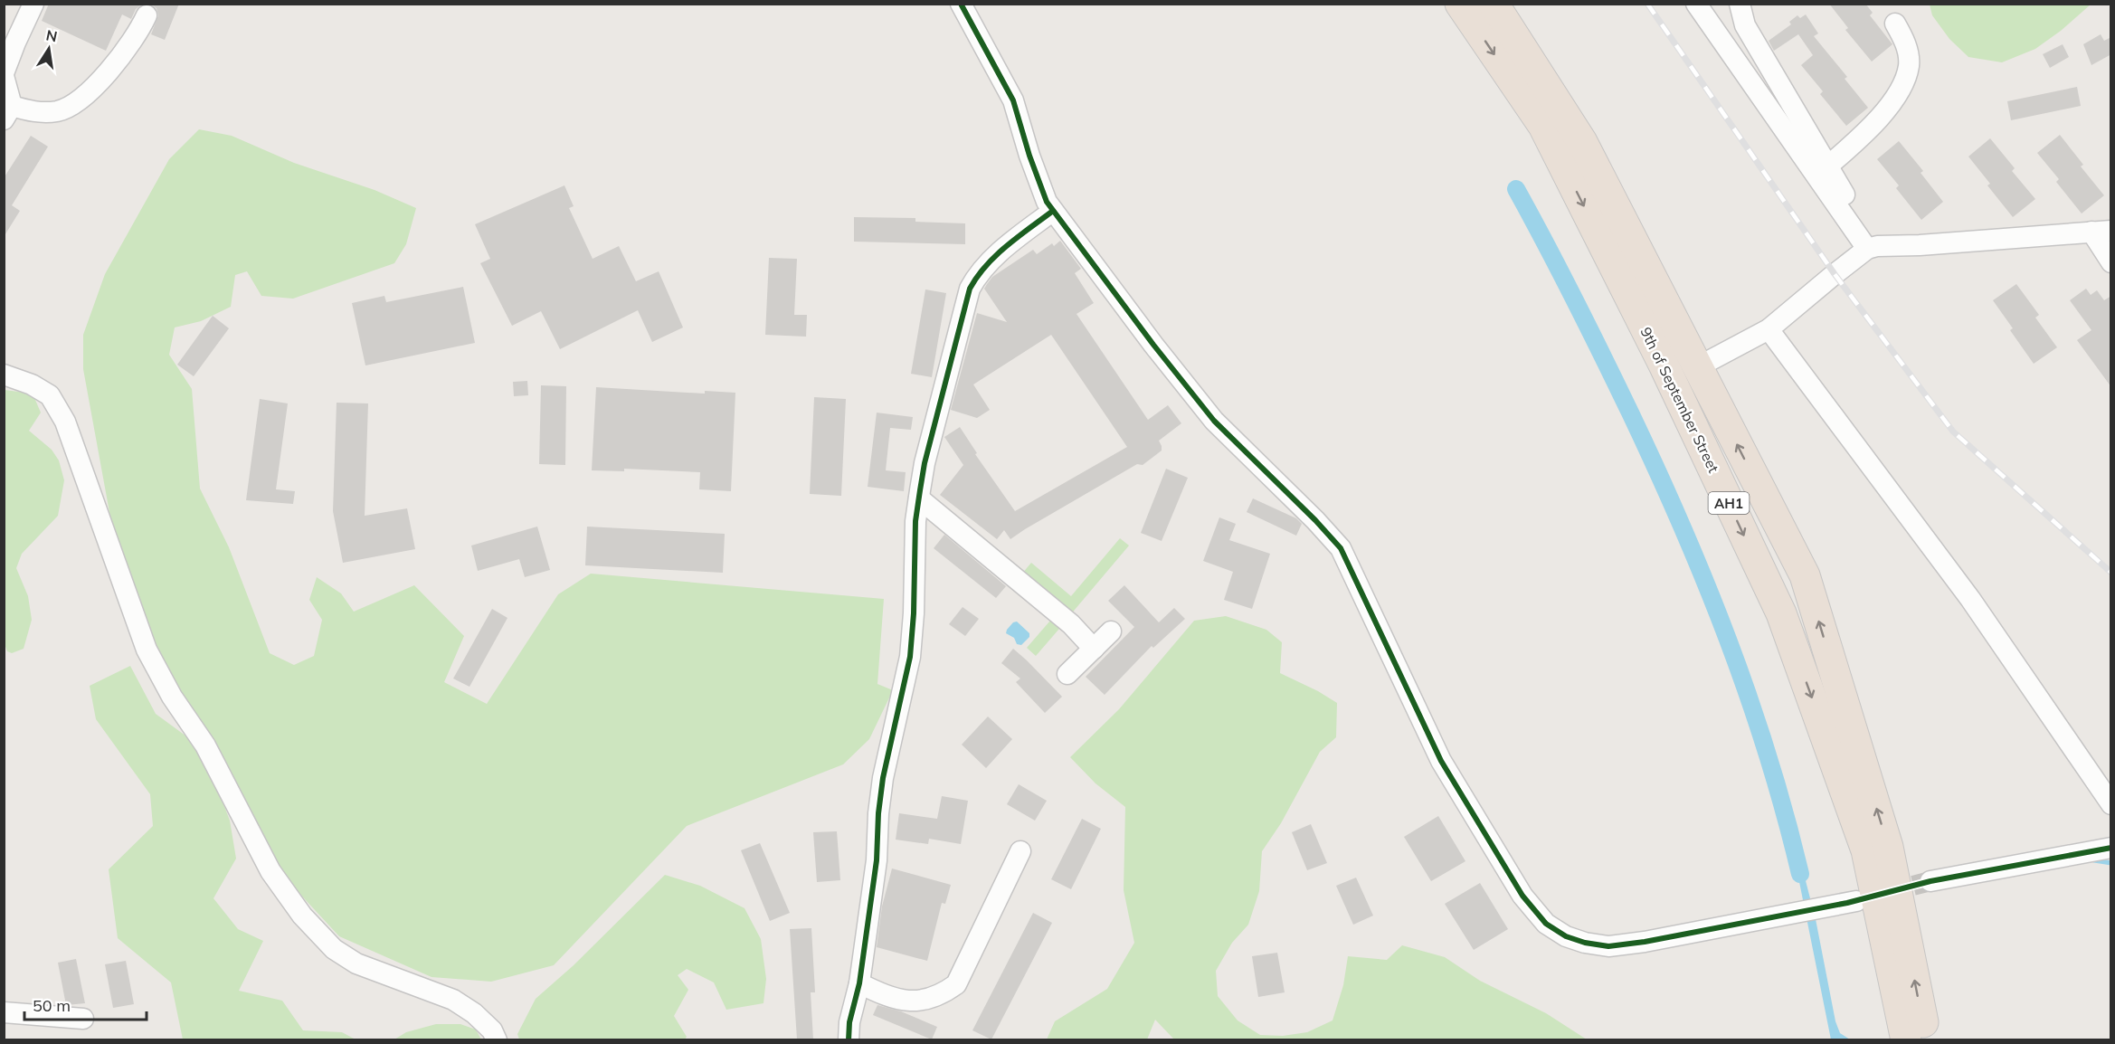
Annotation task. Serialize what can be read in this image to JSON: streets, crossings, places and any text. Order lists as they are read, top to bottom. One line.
{"streets":{"highway":["9th of September Street","AH1"]},"scale_bar":"50 m","north":"top"}
